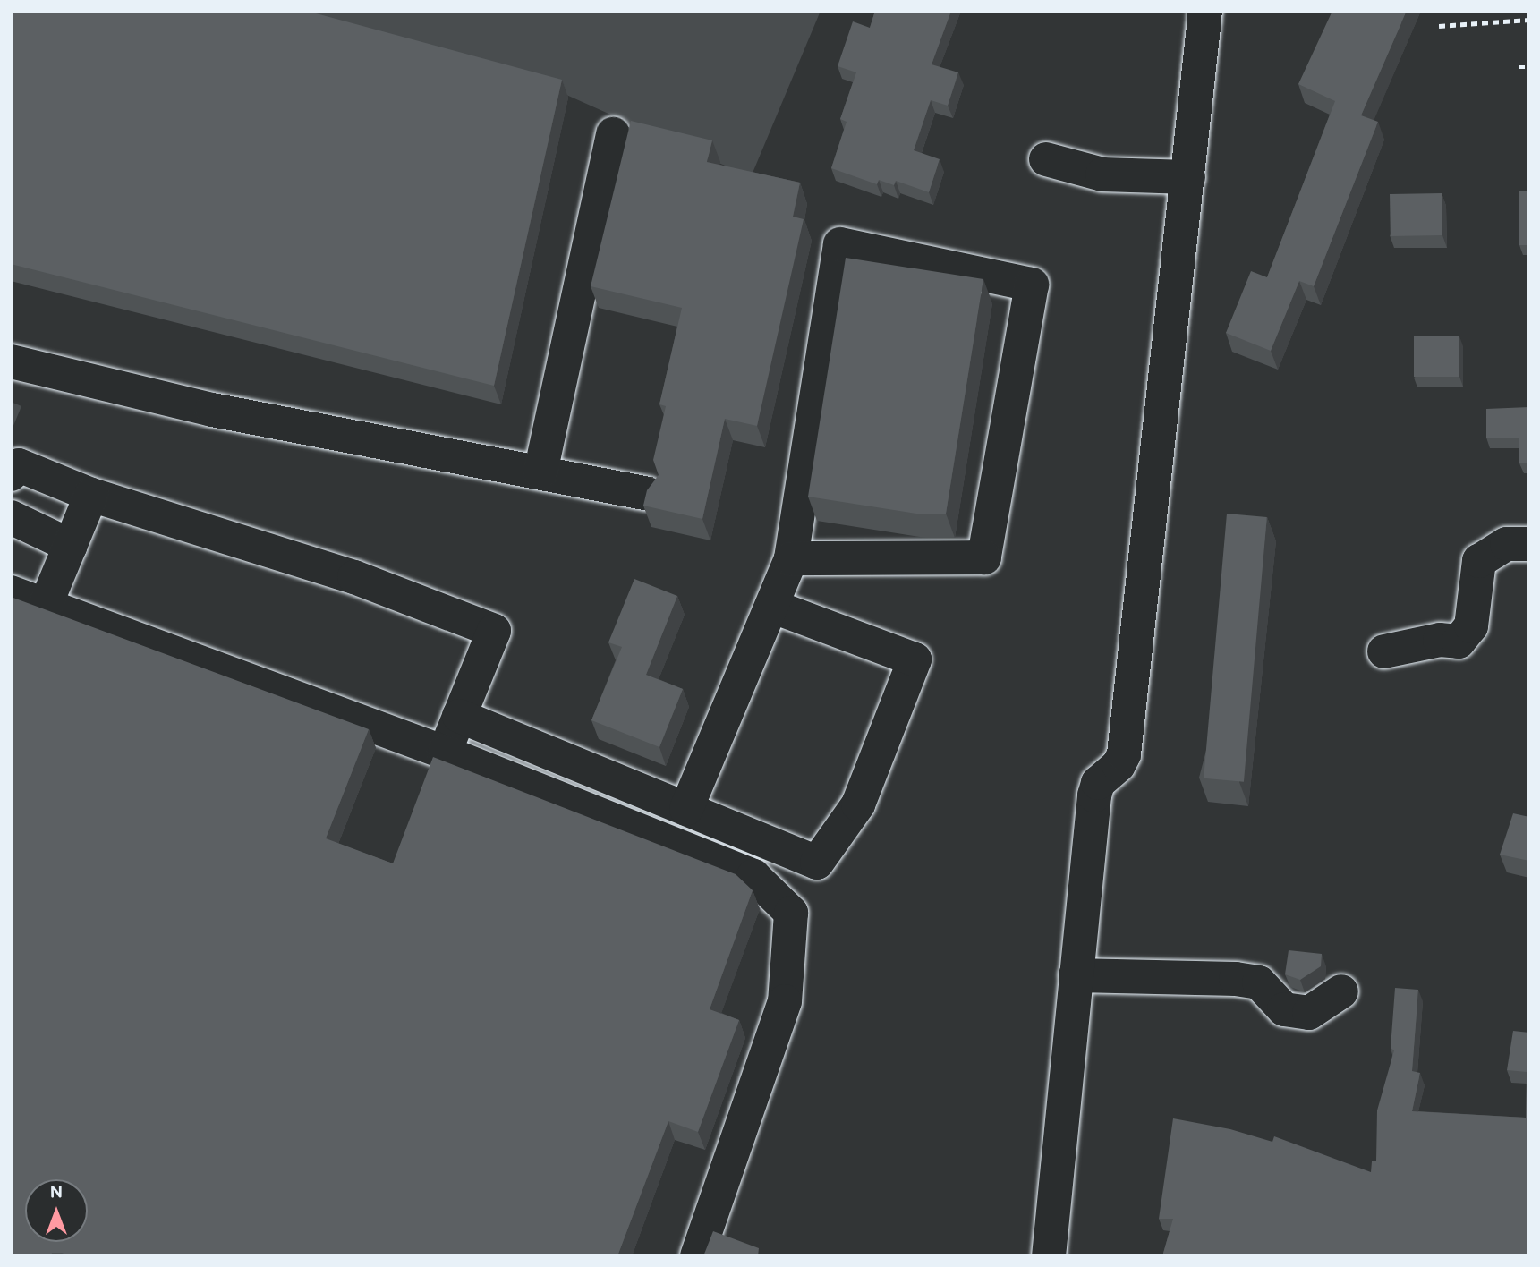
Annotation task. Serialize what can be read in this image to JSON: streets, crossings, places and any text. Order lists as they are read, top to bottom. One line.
{"north":"top"}
